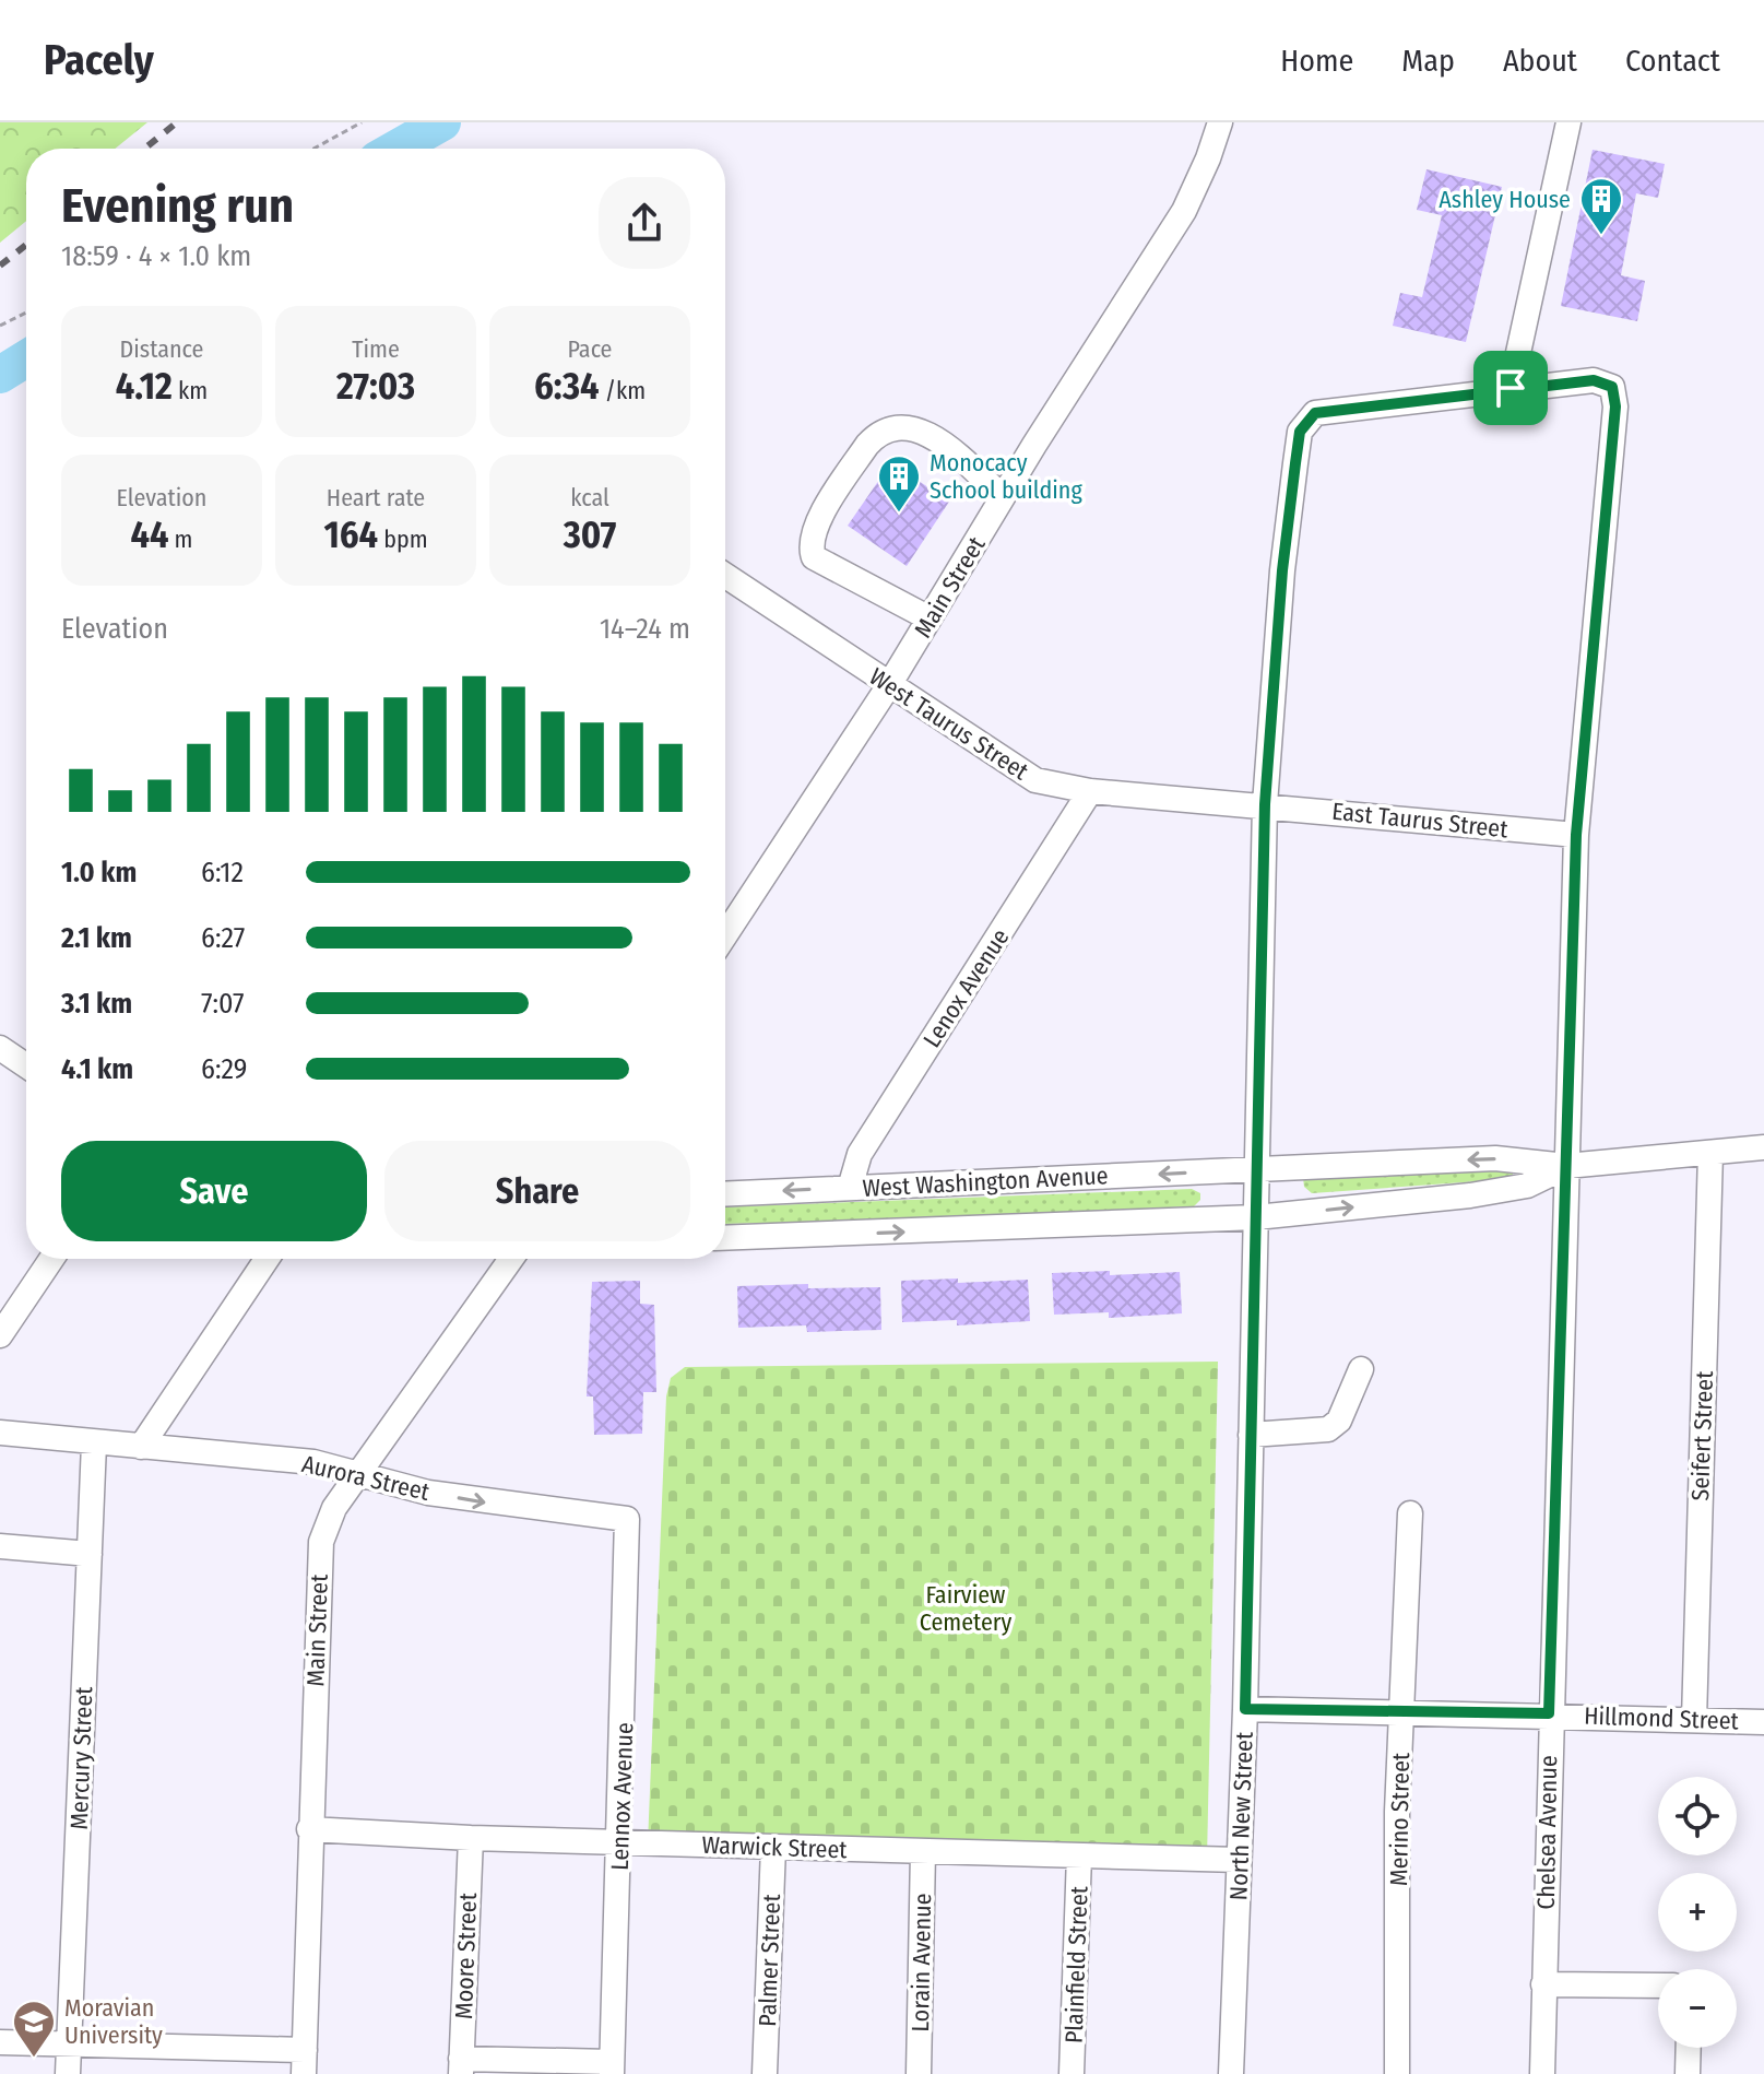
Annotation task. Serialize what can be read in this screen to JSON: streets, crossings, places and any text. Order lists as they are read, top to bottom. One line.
{"streets":{"street":["Main Street","West Taurus Street","East Taurus Street","Lenox Avenue","West Washington Avenue","Seifert Street","Aurora Street","Hillmond Street","Mercury Street","Lennox Avenue","North New Street","Merino Street","Chelsea Avenue","Warwick Street","Moore Street","Palmer Street","Lorain Avenue","Plainfield Street"]},"crossings":[["Main Street","West Taurus Street"],["Main Street","Aurora Street"],["Main Street","Warwick Street"],["West Taurus Street","East Taurus Street"],["West Taurus Street","Lenox Avenue"],["West Taurus Street","North New Street"],["East Taurus Street","North New Street"],["East Taurus Street","Chelsea Avenue"],["Lenox Avenue","West Washington Avenue"],["West Washington Avenue","North New Street"],["West Washington Avenue","Chelsea Avenue"],["Seifert Street","Hillmond Street"],["Aurora Street","Mercury Street"],["Aurora Street","Lennox Avenue"],["Hillmond Street","North New Street"],["Hillmond Street","Merino Street"],["Hillmond Street","Chelsea Avenue"],["Lennox Avenue","Warwick Street"],["North New Street","Chelsea Avenue"],["North New Street","Warwick Street"],["Warwick Street","Moore Street"],["Warwick Street","Palmer Street"],["Warwick Street","Lorain Avenue"],["Warwick Street","Plainfield Street"]],"one_way":["Aurora Street"],"parks":["Fairview Cemetery"],"places":{"building":["Ashley House","Monocacy School building"],"school or university":["Moravian University"]},"page":{"header":"Pacely","nav":["Home","Map","About","Contact"],"heading":["Evening run","18:59 · 4 × 1.0 km"],"stats":[["Distance","4.12 km"],["Time","27:03"],["Pace","6:34 /km"],["Elevation","44 m"],["Heart rate","164 bpm"],["kcal","307"]],"chart":["Elevation","14–24 m"],"list":[{"name":"1.0 km","note":"6:12"},{"name":"2.1 km","note":"6:27"},{"name":"3.1 km","note":"7:07"},{"name":"4.1 km","note":"6:29"}],"buttons":["Save","Share"],"map_buttons":["+","−"]}}
